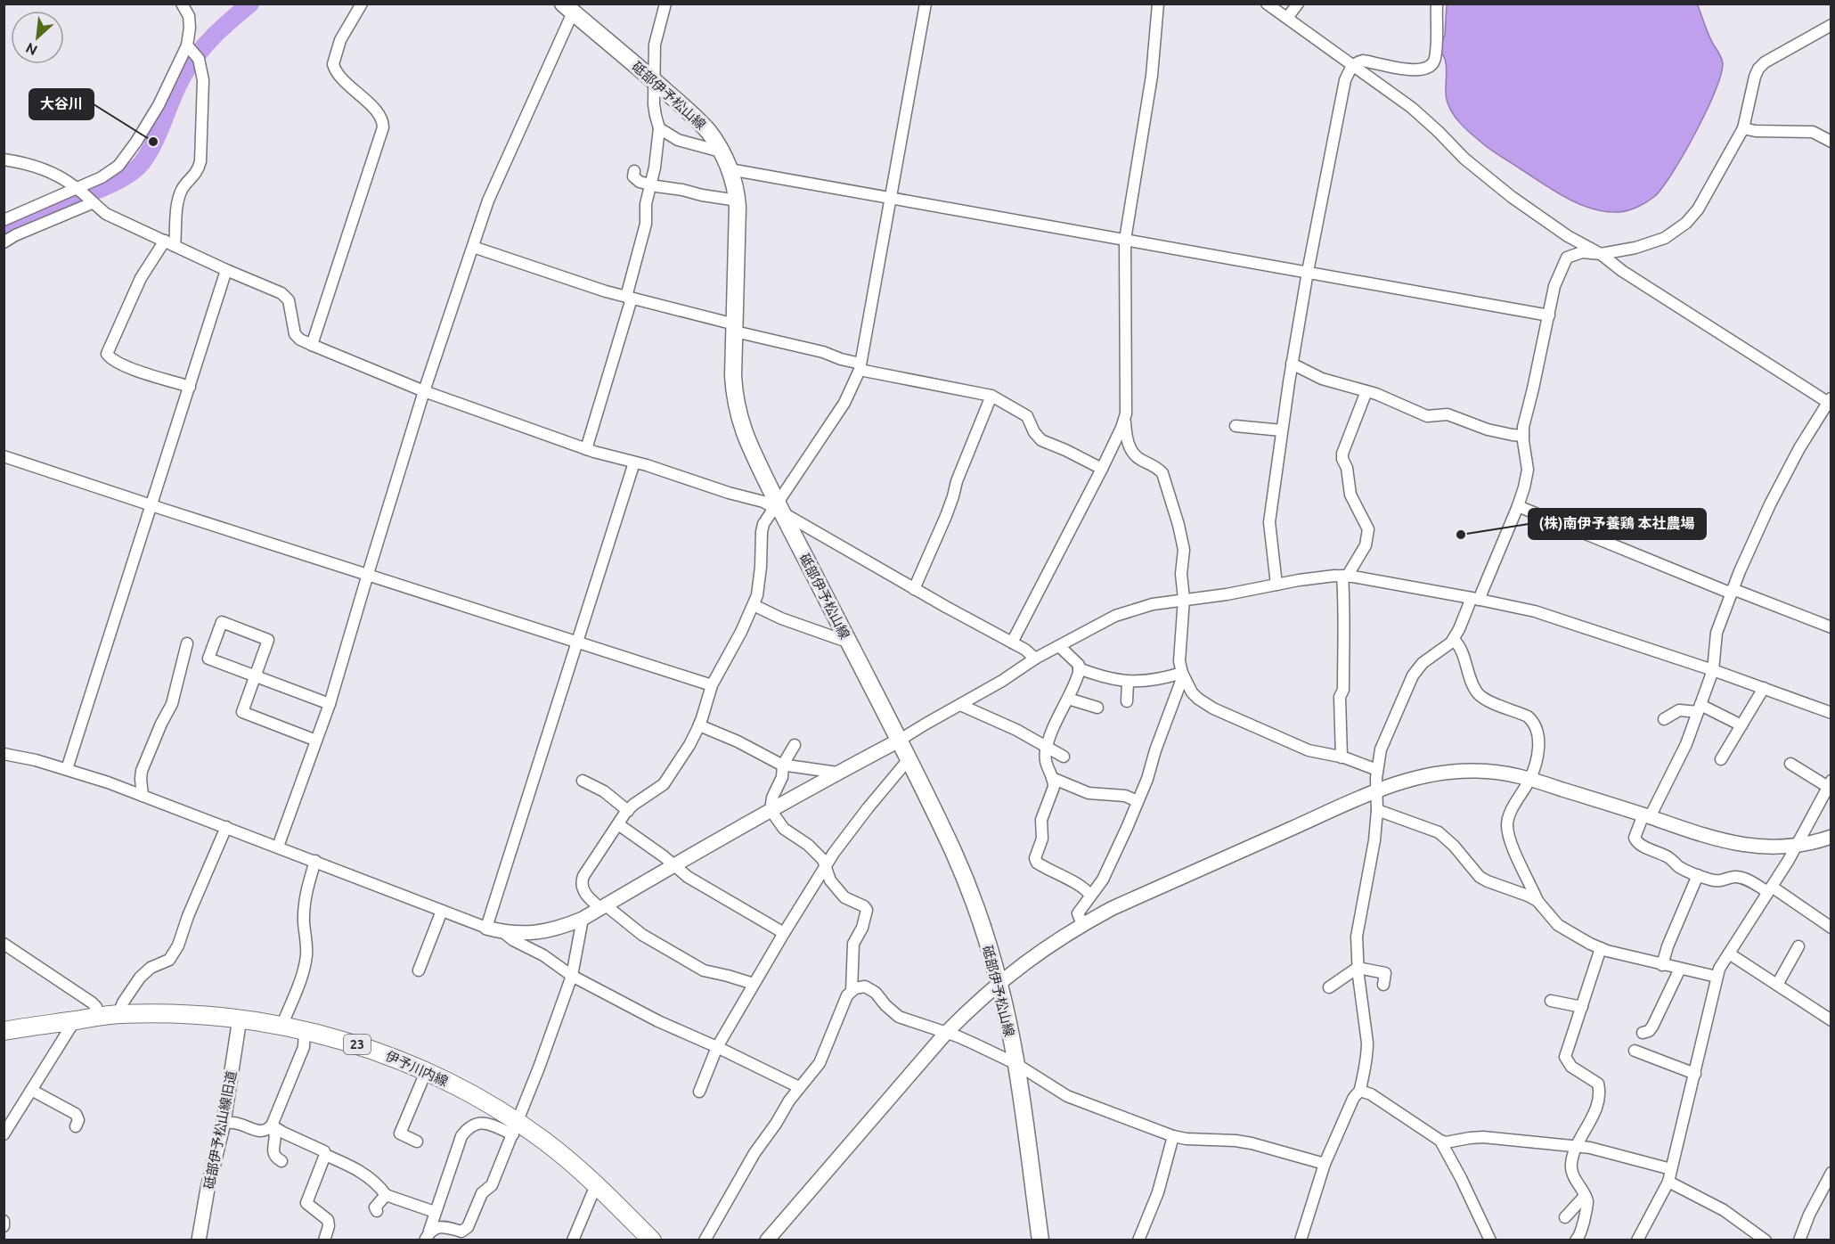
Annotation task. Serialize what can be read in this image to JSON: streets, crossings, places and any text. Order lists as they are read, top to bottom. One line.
{"streets":{"main road":["砥部伊予松山線","23","伊予川内線"],"street":["砥部伊予松山線旧道"]},"crossings":[["伊予川内線","砥部伊予松山線旧道"]],"places":["大谷川","(株)南伊予養鶏 本社農場"],"north":"bottom left"}
